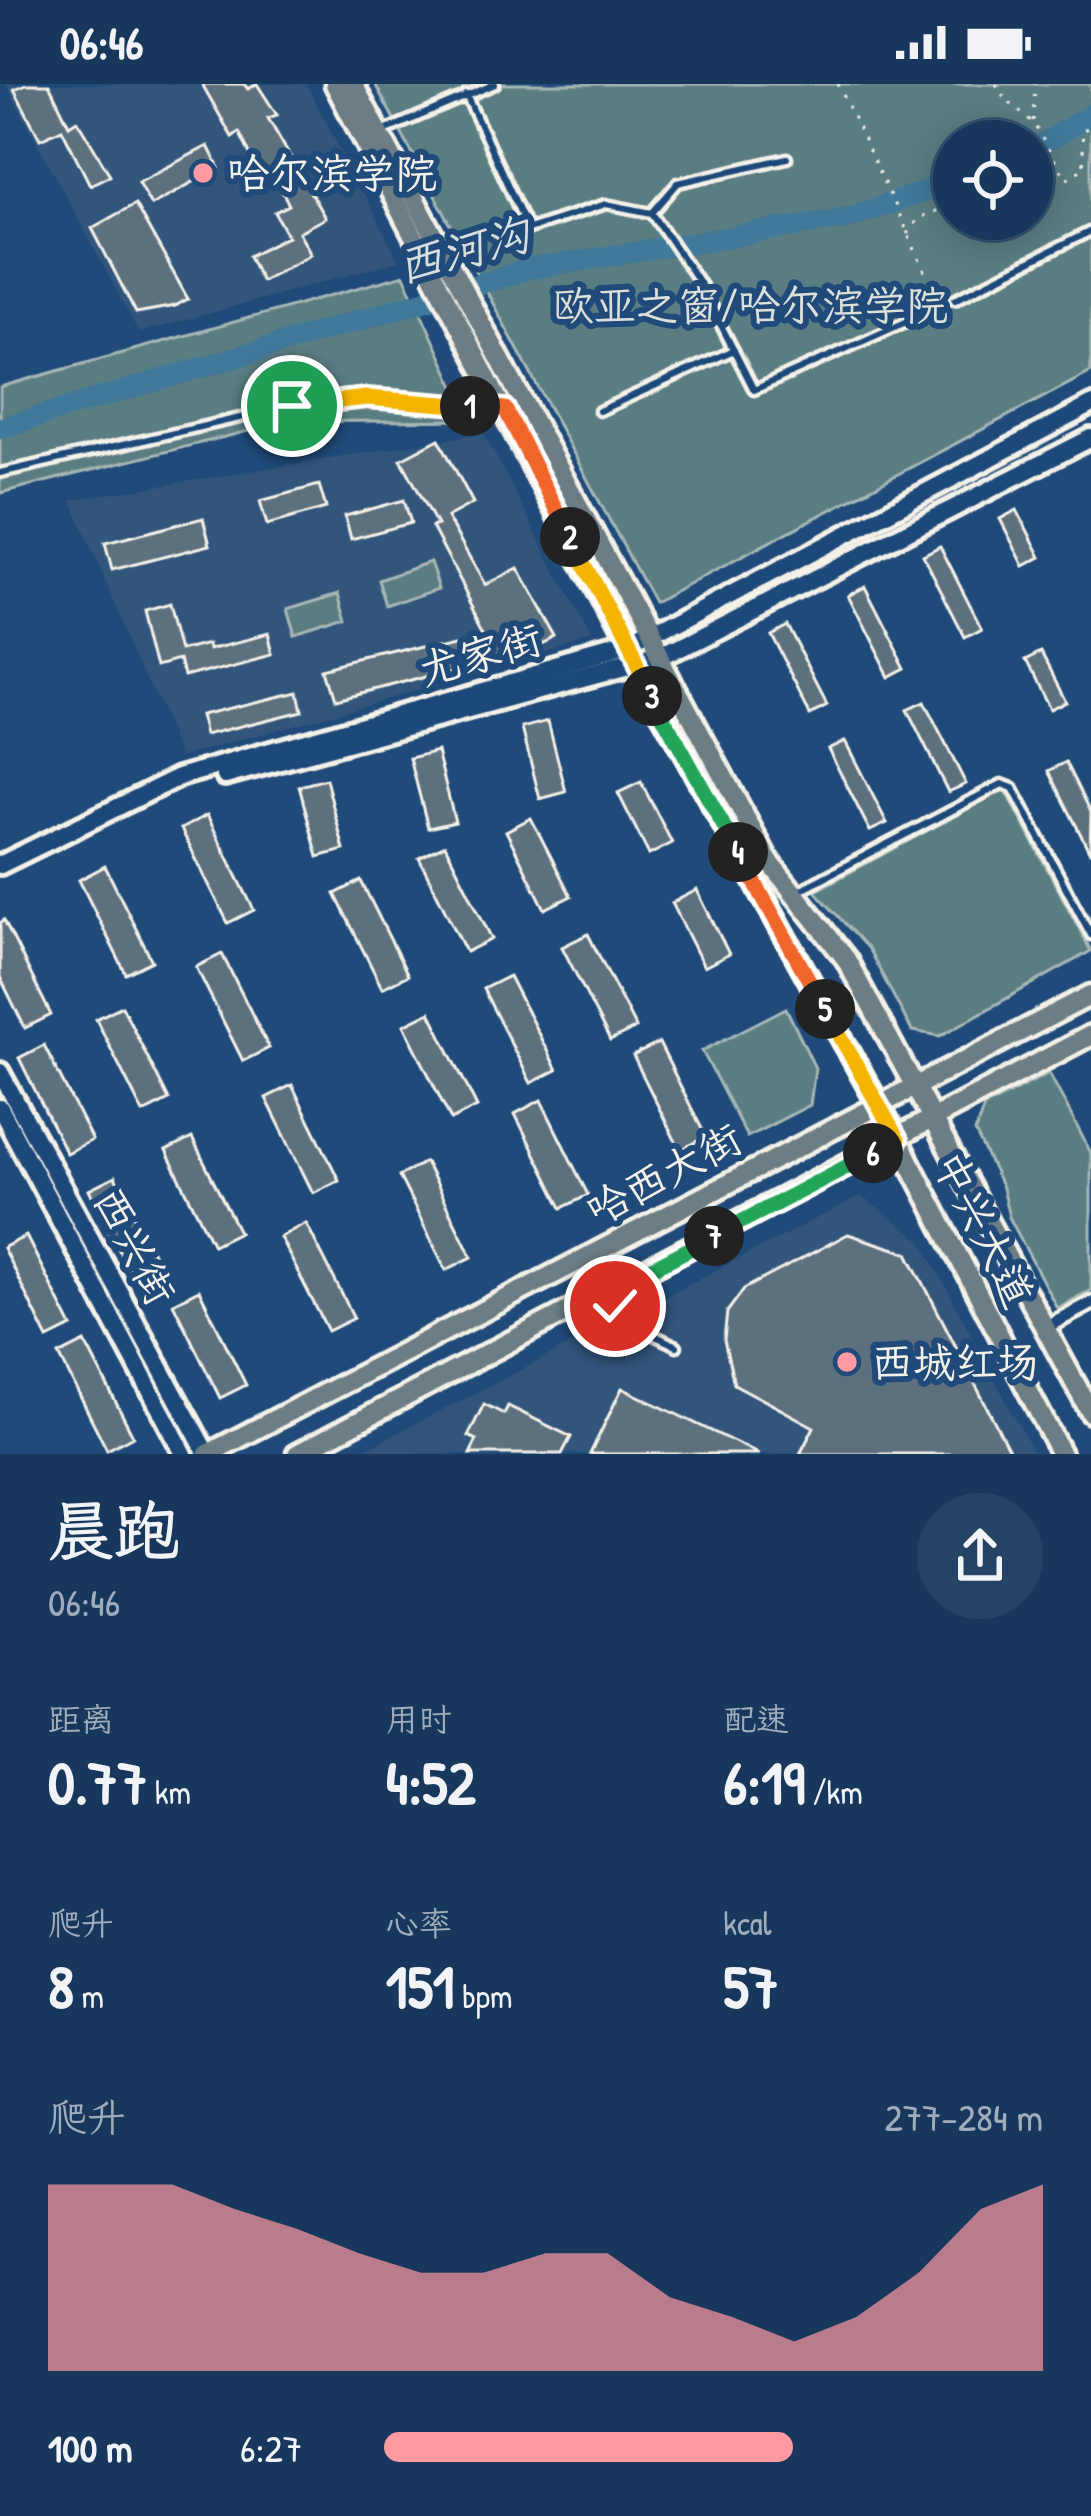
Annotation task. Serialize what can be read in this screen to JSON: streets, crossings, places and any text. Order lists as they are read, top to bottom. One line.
{"streets":{"main road":["尤家街","哈西大街","中兴大道","西兴街"]},"crossings":[["尤家街","中兴大道"],["哈西大街","中兴大道"],["哈西大街","西兴街"]],"water":["西河沟"],"parks":["欧亚之窗/哈尔滨学院"],"places":["哈尔滨学院","西城红场"],"page":{"status":"06:46","pins":["1","2","3","4","5","6","7"],"heading":["晨跑","06:46"],"stats":[["距离","0.77 km"],["用时","4:52"],["配速","6:19 /km"],["爬升","8 m"],["心率","151 bpm"],["kcal","57"]],"chart":["爬升","277–284 m"],"list":[{"name":"100 m","note":"6:27"}]}}
